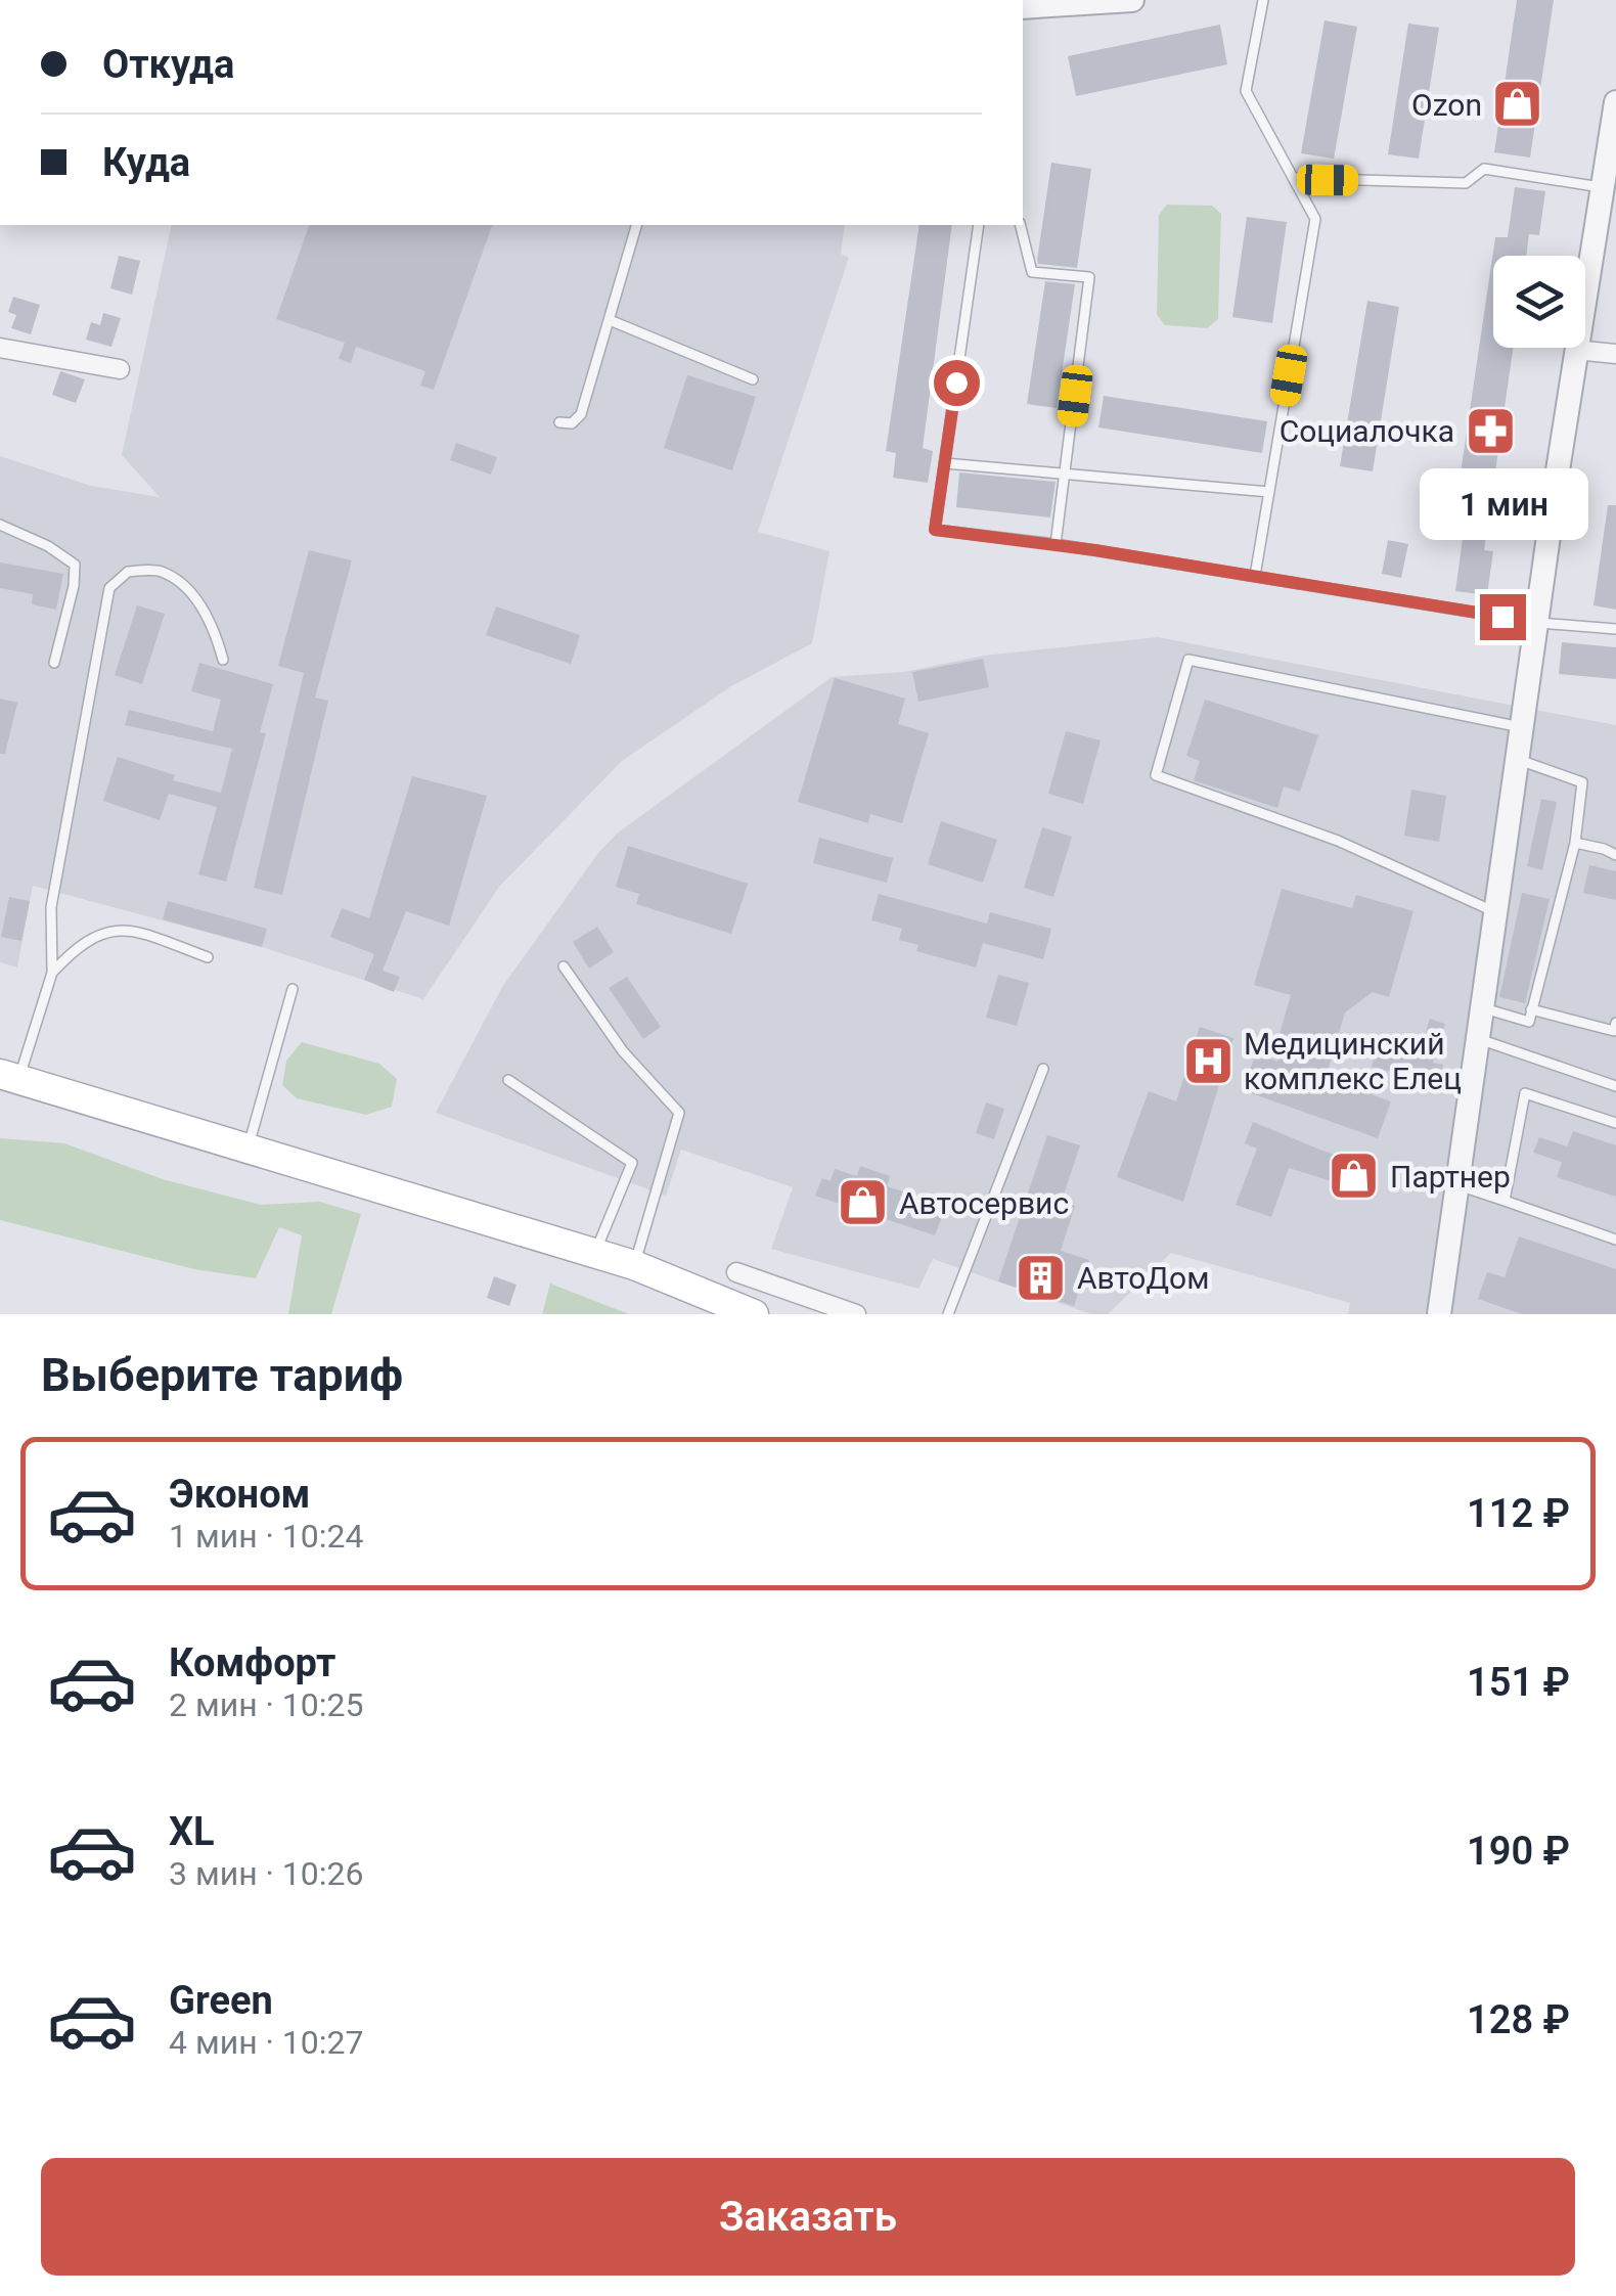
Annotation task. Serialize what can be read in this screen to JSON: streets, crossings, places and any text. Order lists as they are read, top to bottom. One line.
{"places":{"shop":["Ozon","Партнер","Автосервис"],"pharmacy":["Социалочка"],"hospital":["Медицинский комплекс Елец"],"building":["АвтоДом"]},"page":{"banner":["Откуда","Куда"],"bubble":"1 мин","heading":"Выберите тариф","list":[{"name":"Эконом","note":"1 мин · 10:24","value":"112 ₽"},{"name":"Комфорт","note":"2 мин · 10:25","value":"151 ₽"},{"name":"XL","note":"3 мин · 10:26","value":"190 ₽"},{"name":"Green","note":"4 мин · 10:27","value":"128 ₽"}],"buttons":"Заказать"}}
